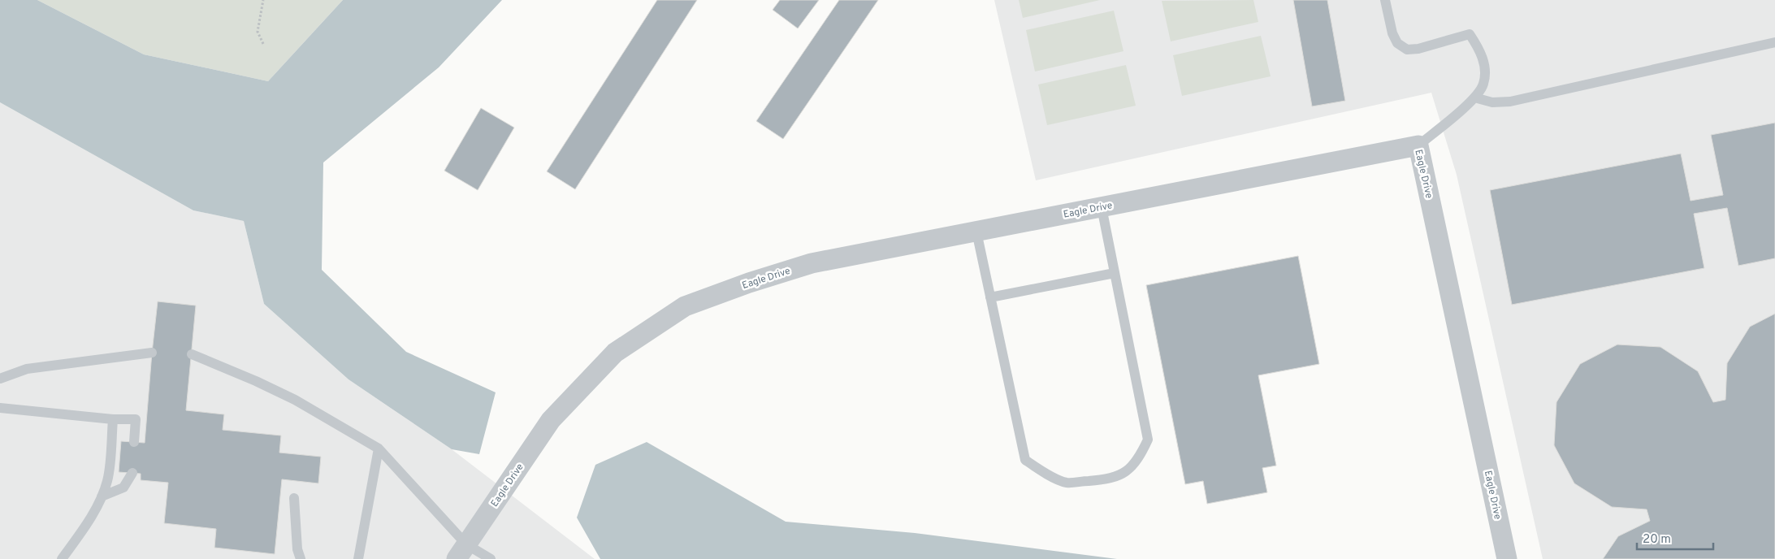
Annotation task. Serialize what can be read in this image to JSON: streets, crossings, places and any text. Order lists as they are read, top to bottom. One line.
{"streets":{"street":["Eagle Drive"]},"scale_bar":"20 m"}
